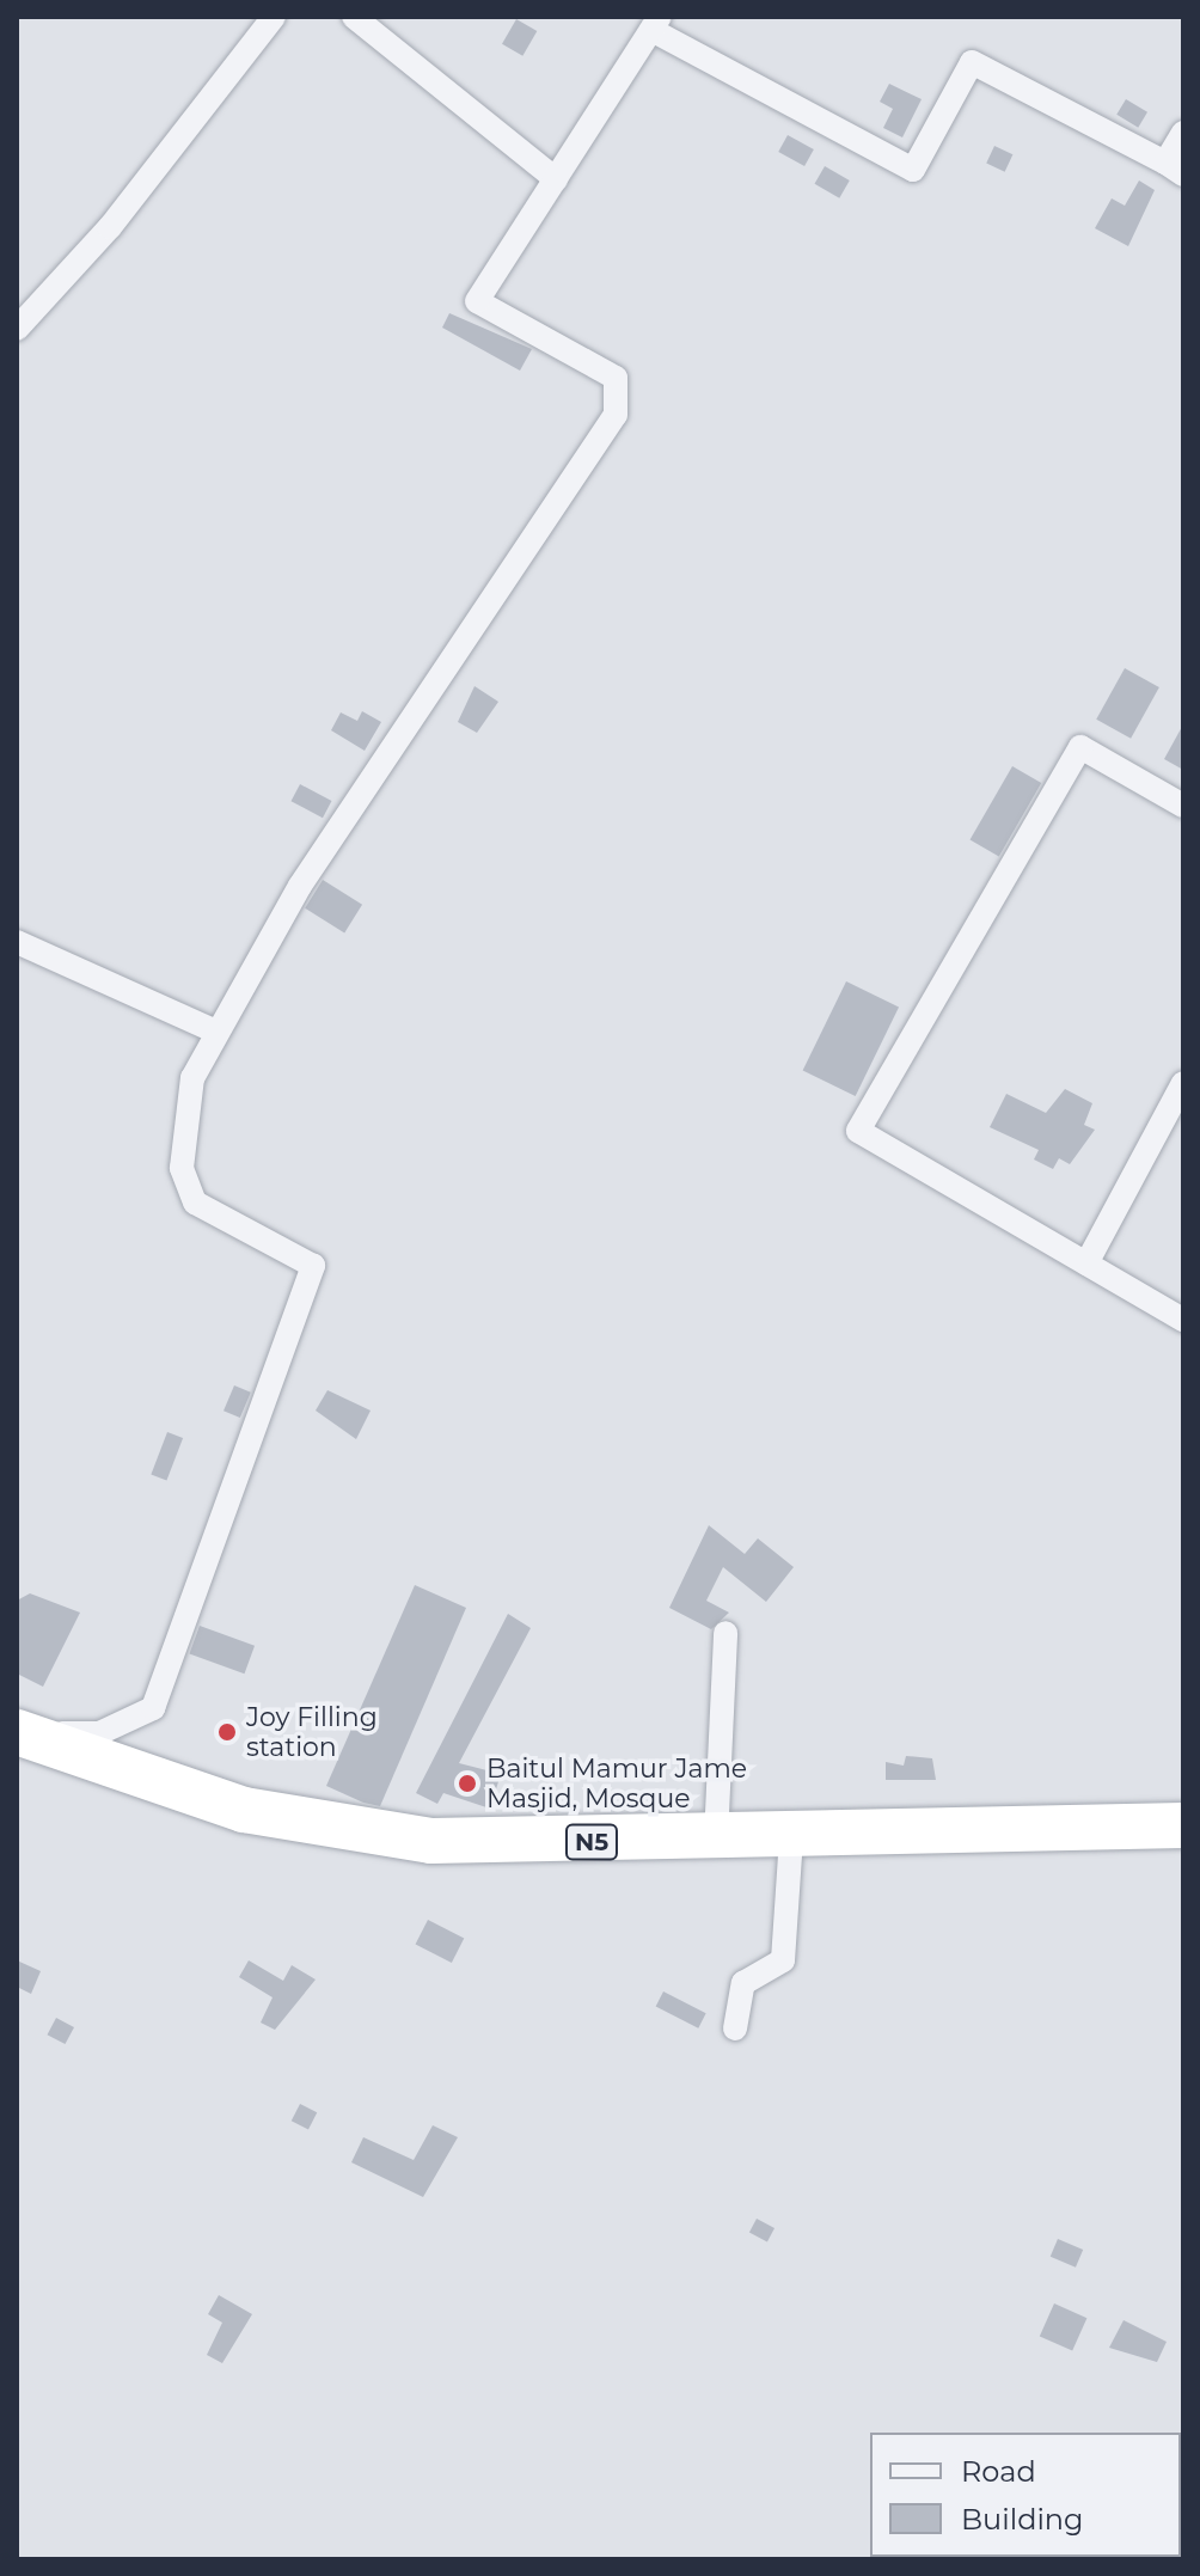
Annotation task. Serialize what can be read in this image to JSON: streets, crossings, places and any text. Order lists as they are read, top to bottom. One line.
{"streets":{"highway":["N5"]},"places":["Joy Filling station","Baitul Mamur Jame Masjid, Mosque"],"legend":["Road","Building"]}
